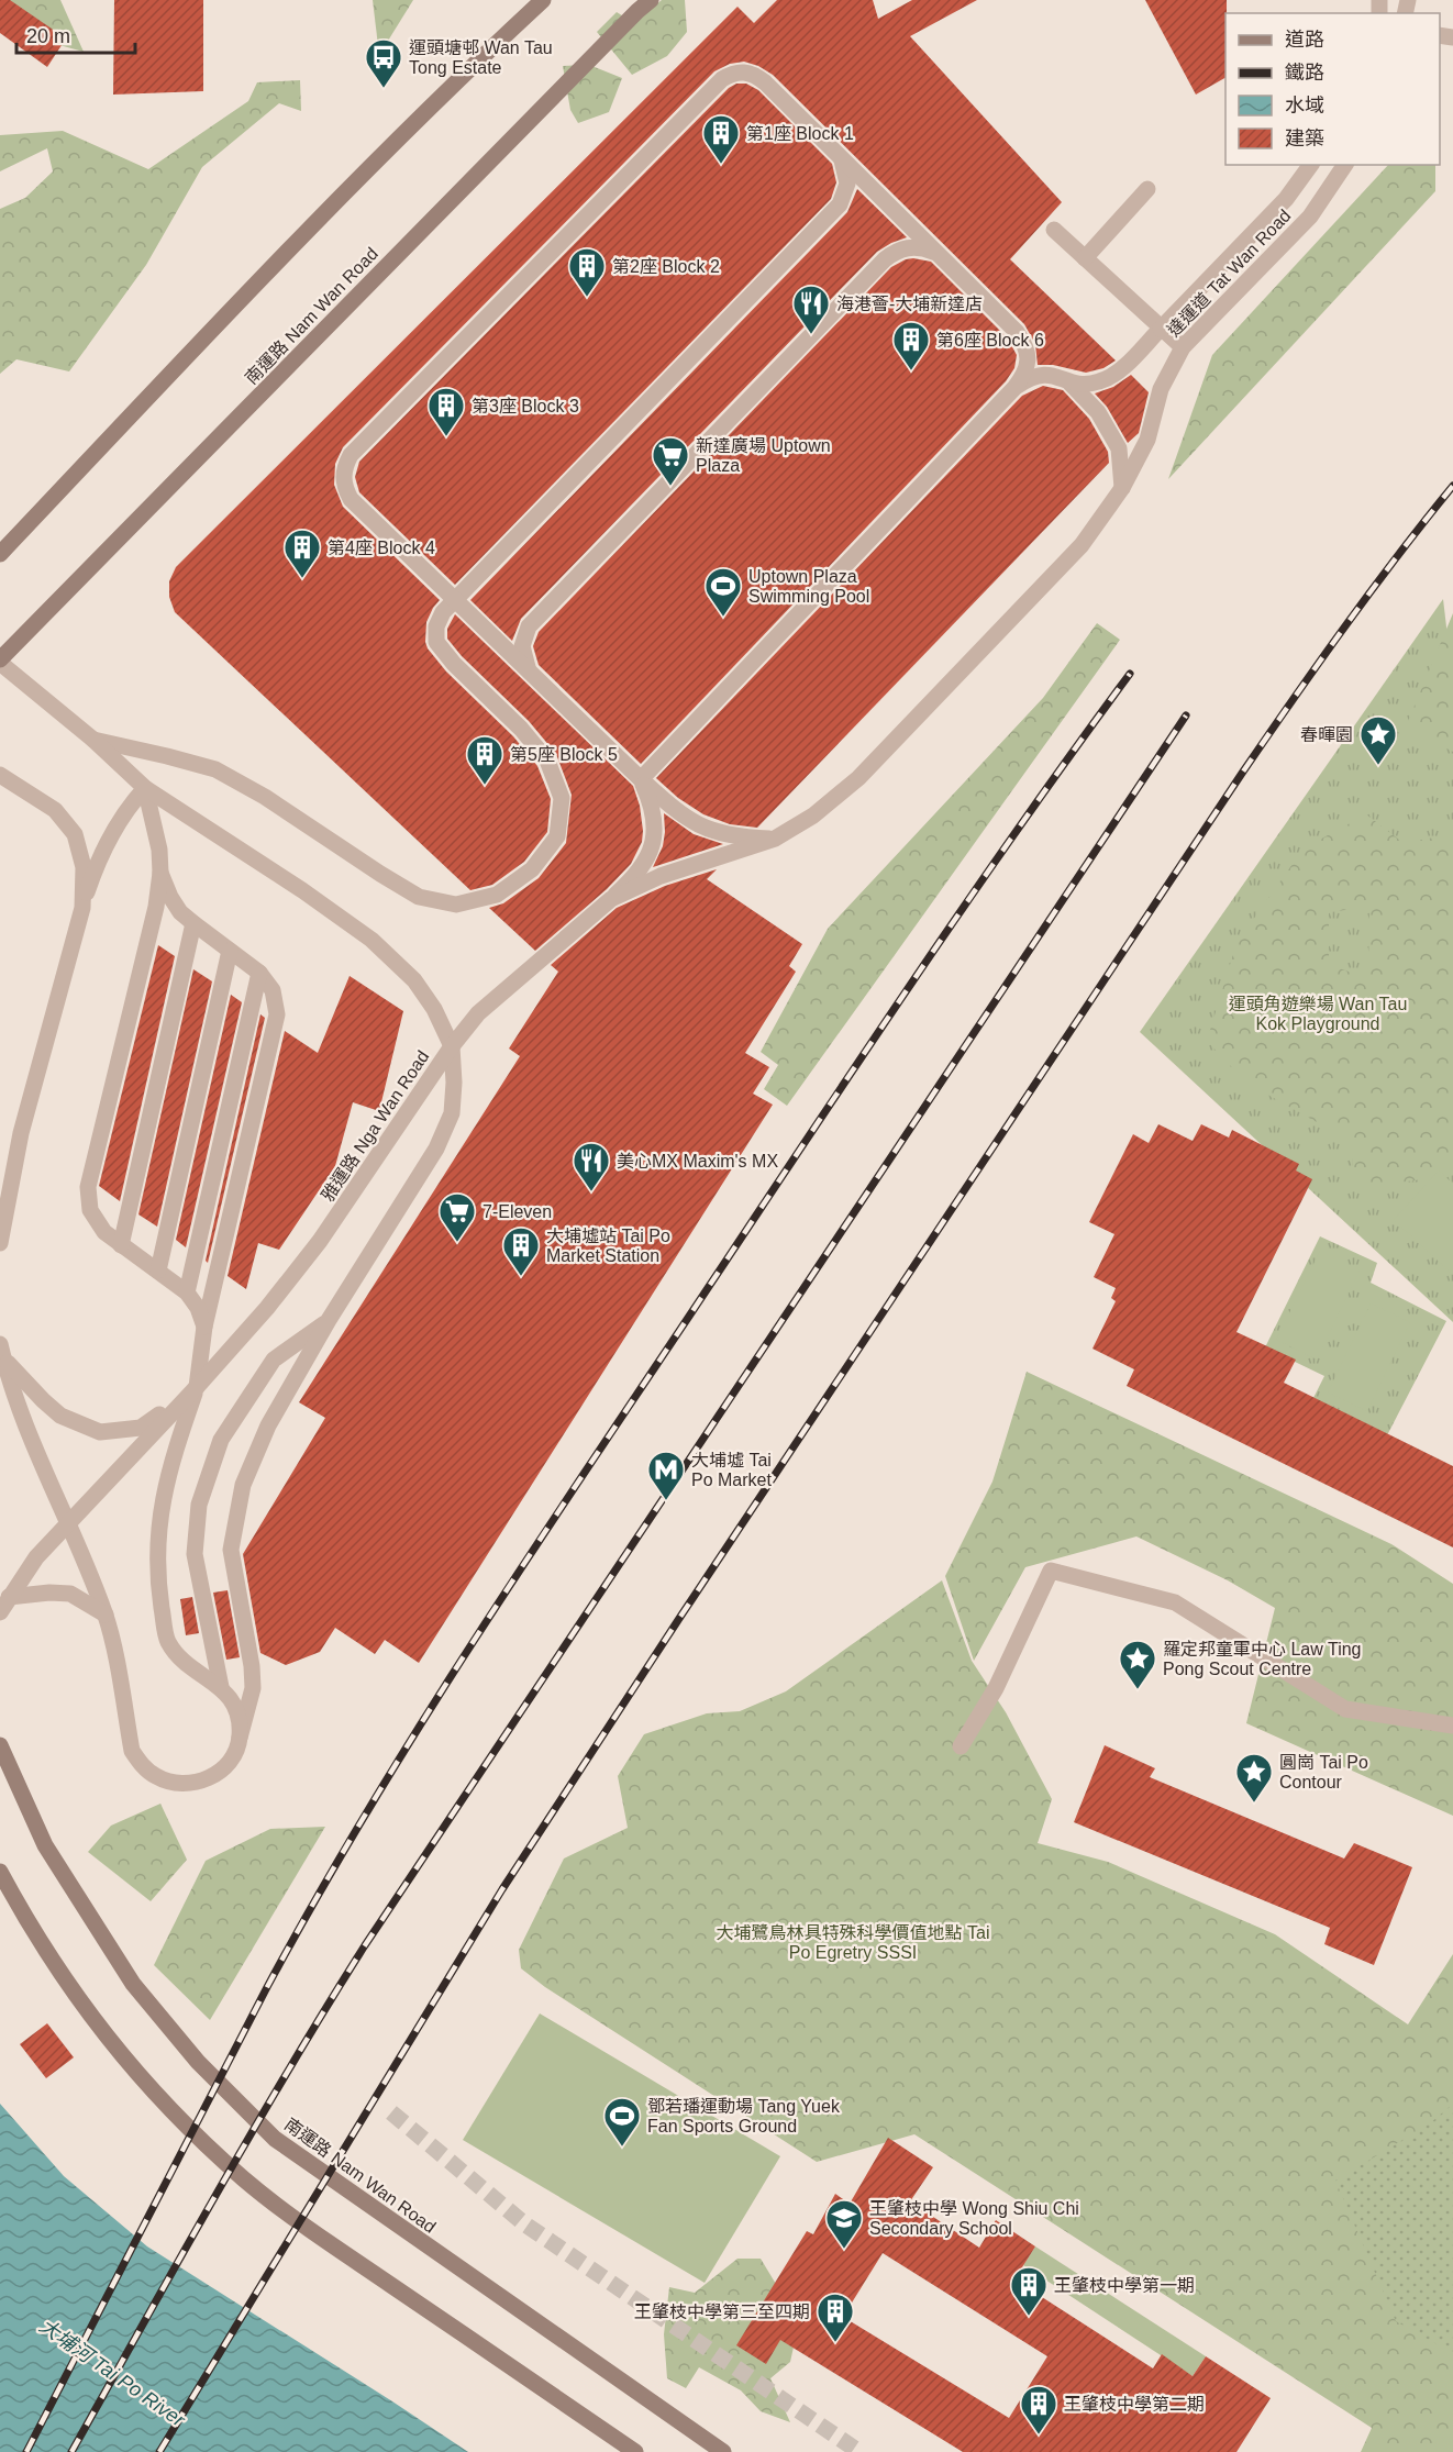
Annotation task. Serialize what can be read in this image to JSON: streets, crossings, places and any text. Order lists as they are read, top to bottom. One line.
{"streets":{"main road":["南運路 Nam Wan Road"],"street":["達運道 Tat Wan Road","雅運路 Nga Wan Road"]},"crossings":[["南運路 Nam Wan Road","雅運路 Nga Wan Road"]],"water":["大埔河 Tai Po River"],"parks":["運頭角遊樂場 Wan Tau Kok Playground","大埔鷺鳥林具特殊科學價值地點 Tai Po Egretry SSSI"],"places":{"bus stop":["運頭塘邨 Wan Tau Tong Estate"],"building":["第1座 Block 1","第2座 Block 2","第6座 Block 6","第3座 Block 3","第4座 Block 4","第5座 Block 5","大埔墟站 Tai Po Market Station","王肇枝中學第一期","王肇枝中學第三至四期","王肇枝中學第二期"],"restaurant":["海港薈-大埔新達店","美心MX Maxim's MX"],"supermarket":["新達廣場 Uptown Plaza","7-Eleven"],"sports":["Uptown Plaza Swimming Pool","鄧若璠運動場 Tang Yuek Fan Sports Ground"],"place":["春暉園","羅定邦童軍中心 Law Ting Pong Scout Centre","圓崗 Tai Po Contour"],"metro station":["大埔墟 Tai Po Market"],"school or university":["王肇枝中學 Wong Shiu Chi Secondary School"]},"legend":["道路","鐵路","水域","建築"],"scale_bar":"20 m"}
